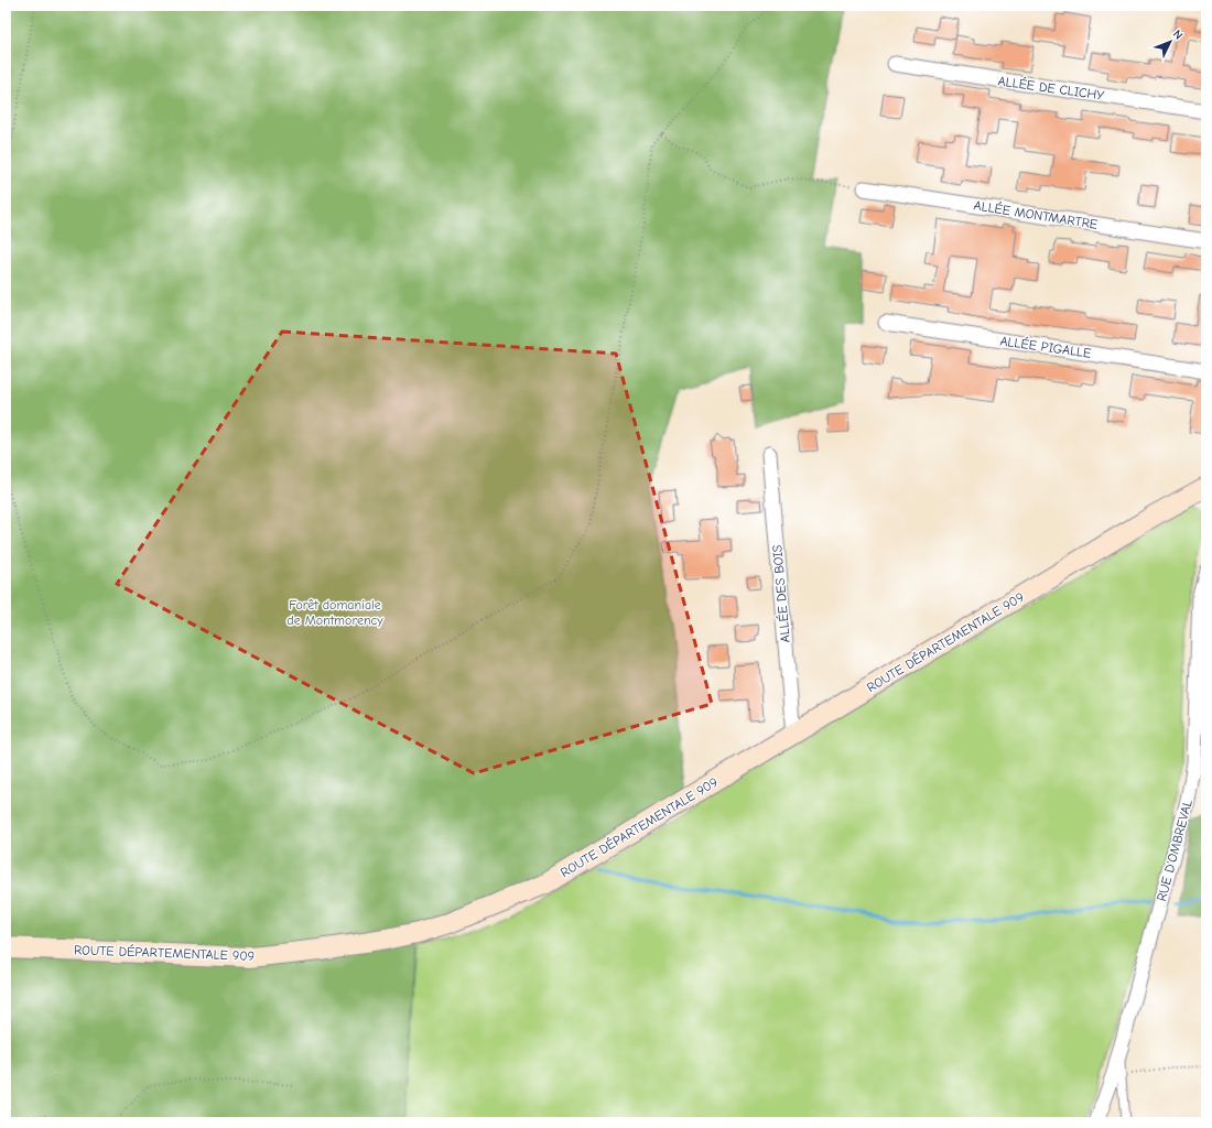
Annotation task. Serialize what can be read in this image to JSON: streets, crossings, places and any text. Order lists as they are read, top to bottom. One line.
{"streets":{"main road":["ROUTE DÉPARTEMENTALE 909"],"street":["ALLÉE DE CLICHY","ALLÉE MONTMARTRE","ALLÉE PIGALLE","ALLÉE DES BOIS","RUE D'OMBREVAL"]},"crossings":[["ALLÉE DES BOIS","ROUTE DÉPARTEMENTALE 909"]],"parks":["Forêt domaniale de Montmorency"],"north":"top right"}
